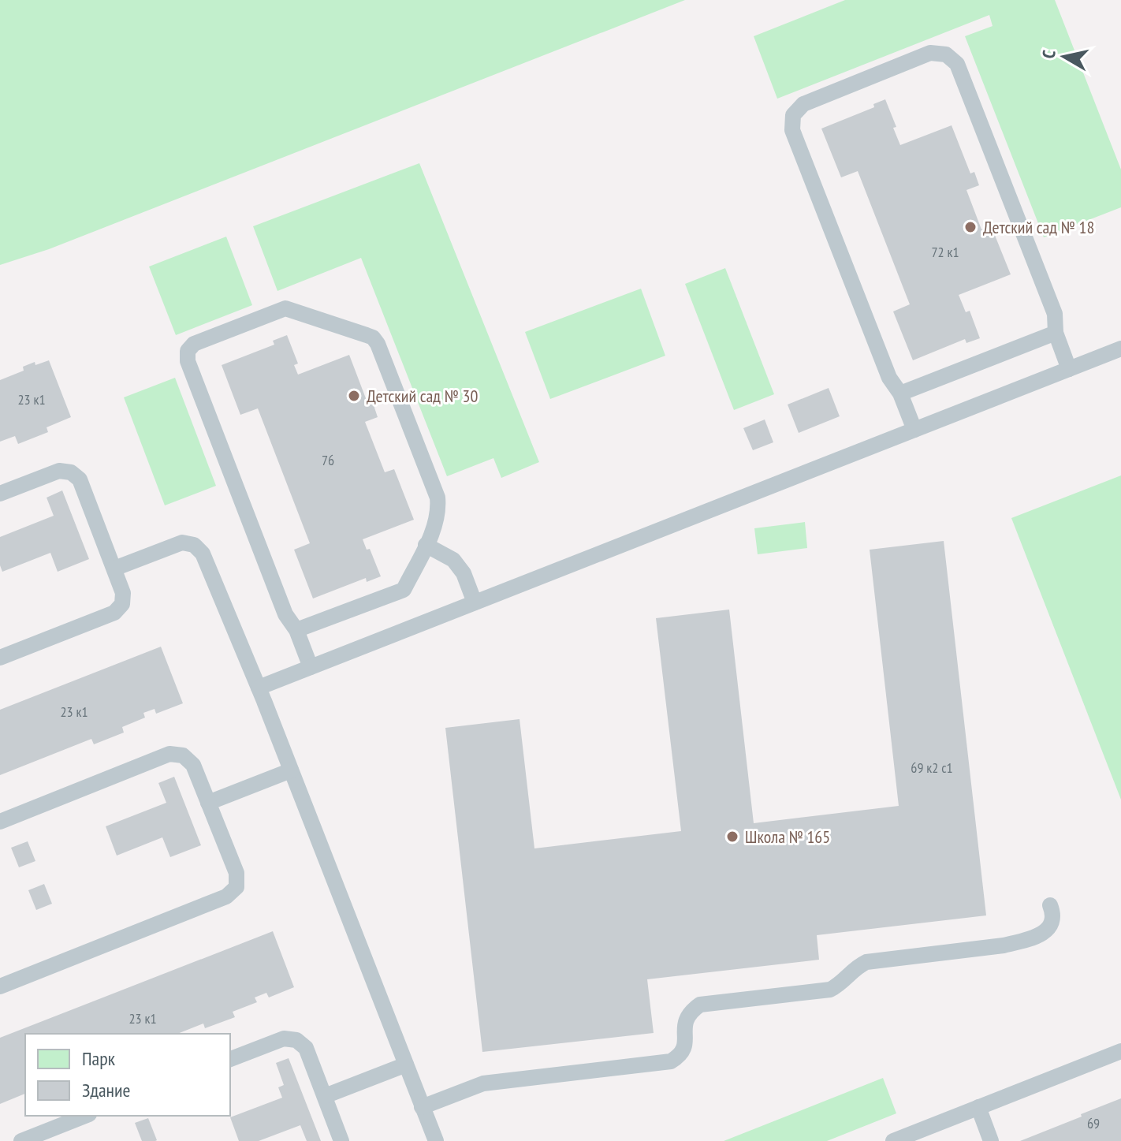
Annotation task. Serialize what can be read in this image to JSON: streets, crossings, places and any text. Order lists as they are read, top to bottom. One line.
{"places":["Детский сад № 18","Детский сад № 30","Школа № 165"],"house_numbers":["72 к1","23 к1","76","23 к1","69 к2 с1","23 к1","69"],"legend":["Парк","Здание"],"north":"left"}
